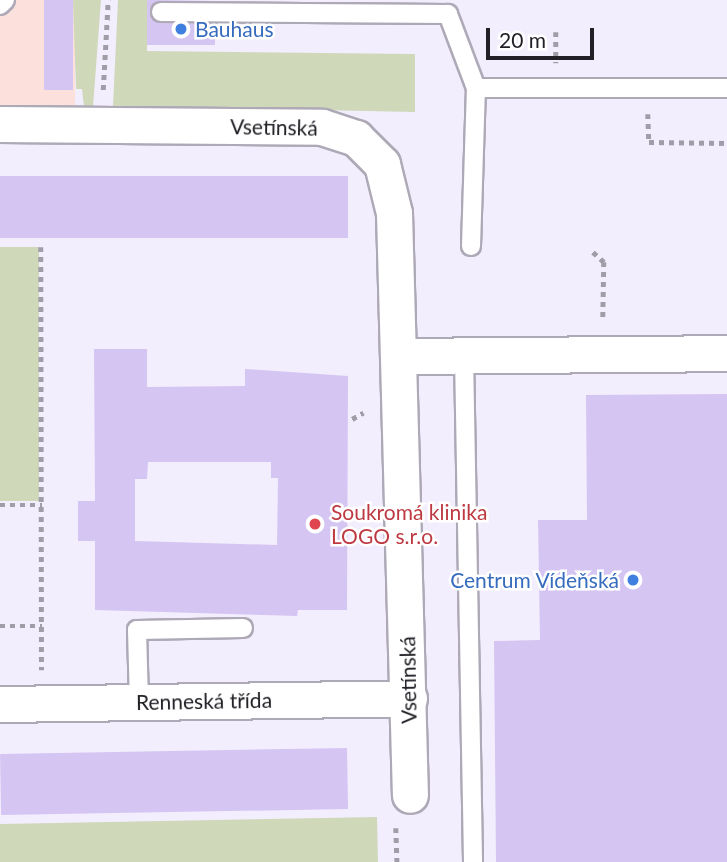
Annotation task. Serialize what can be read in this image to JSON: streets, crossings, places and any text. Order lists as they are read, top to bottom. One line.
{"streets":{"street":["Vsetínská","Renneská třída"]},"crossings":[["Vsetínská","Renneská třída"]],"places":["Bauhaus","Soukromá klinika LOGO s.r.o.","Centrum Vídeňská"],"scale_bar":"20 m"}
